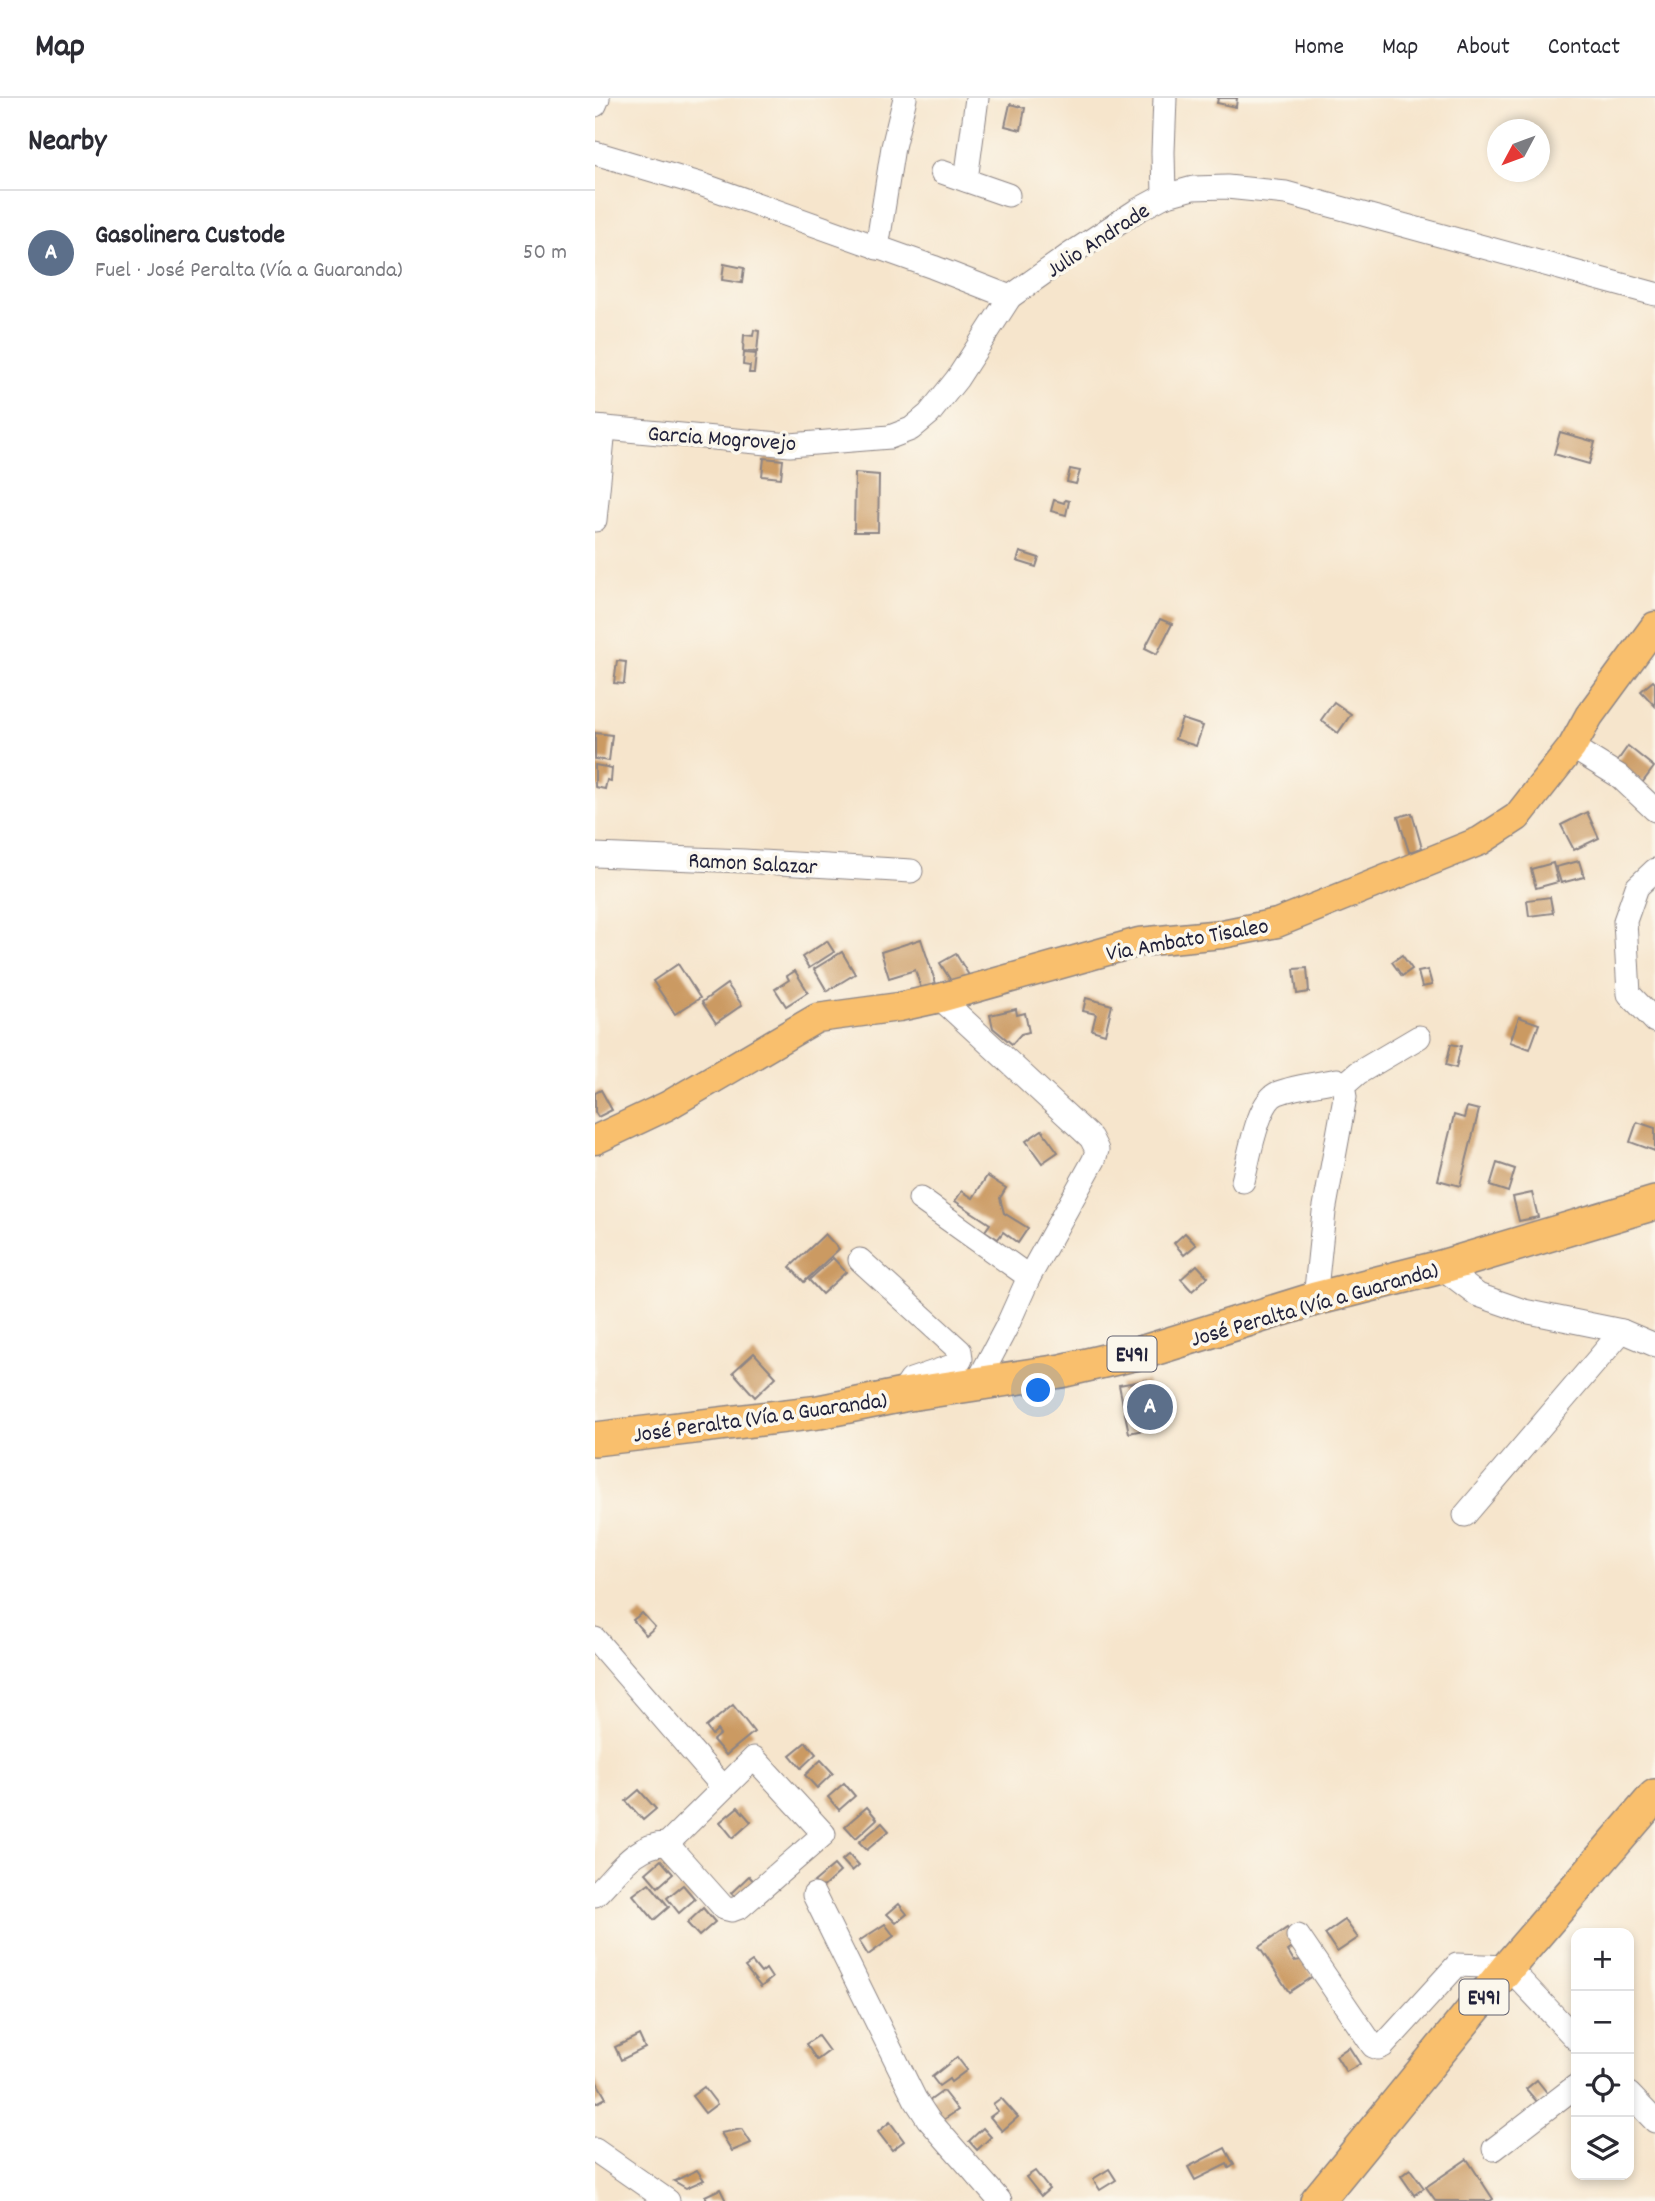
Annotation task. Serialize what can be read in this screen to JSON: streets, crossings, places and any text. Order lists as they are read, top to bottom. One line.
{"streets":{"highway":["José Peralta (Vía a Guaranda)","E491"],"main road":["Via Ambato Tisaleo"],"street":["Julio Andrade","Garcia Mogrovejo","Ramon Salazar"]},"crossings":[["Julio Andrade","Garcia Mogrovejo"]],"north":"bottom left","page":{"header":"Map","nav":["Home","Map","About","Contact"],"heading":"Nearby","list":[{"mark":"A","name":"Gasolinera Custode","note":"Fuel · José Peralta (Vía a Guaranda)","value":"50 m"}],"pins":"A","map_buttons":["+","−"]}}
